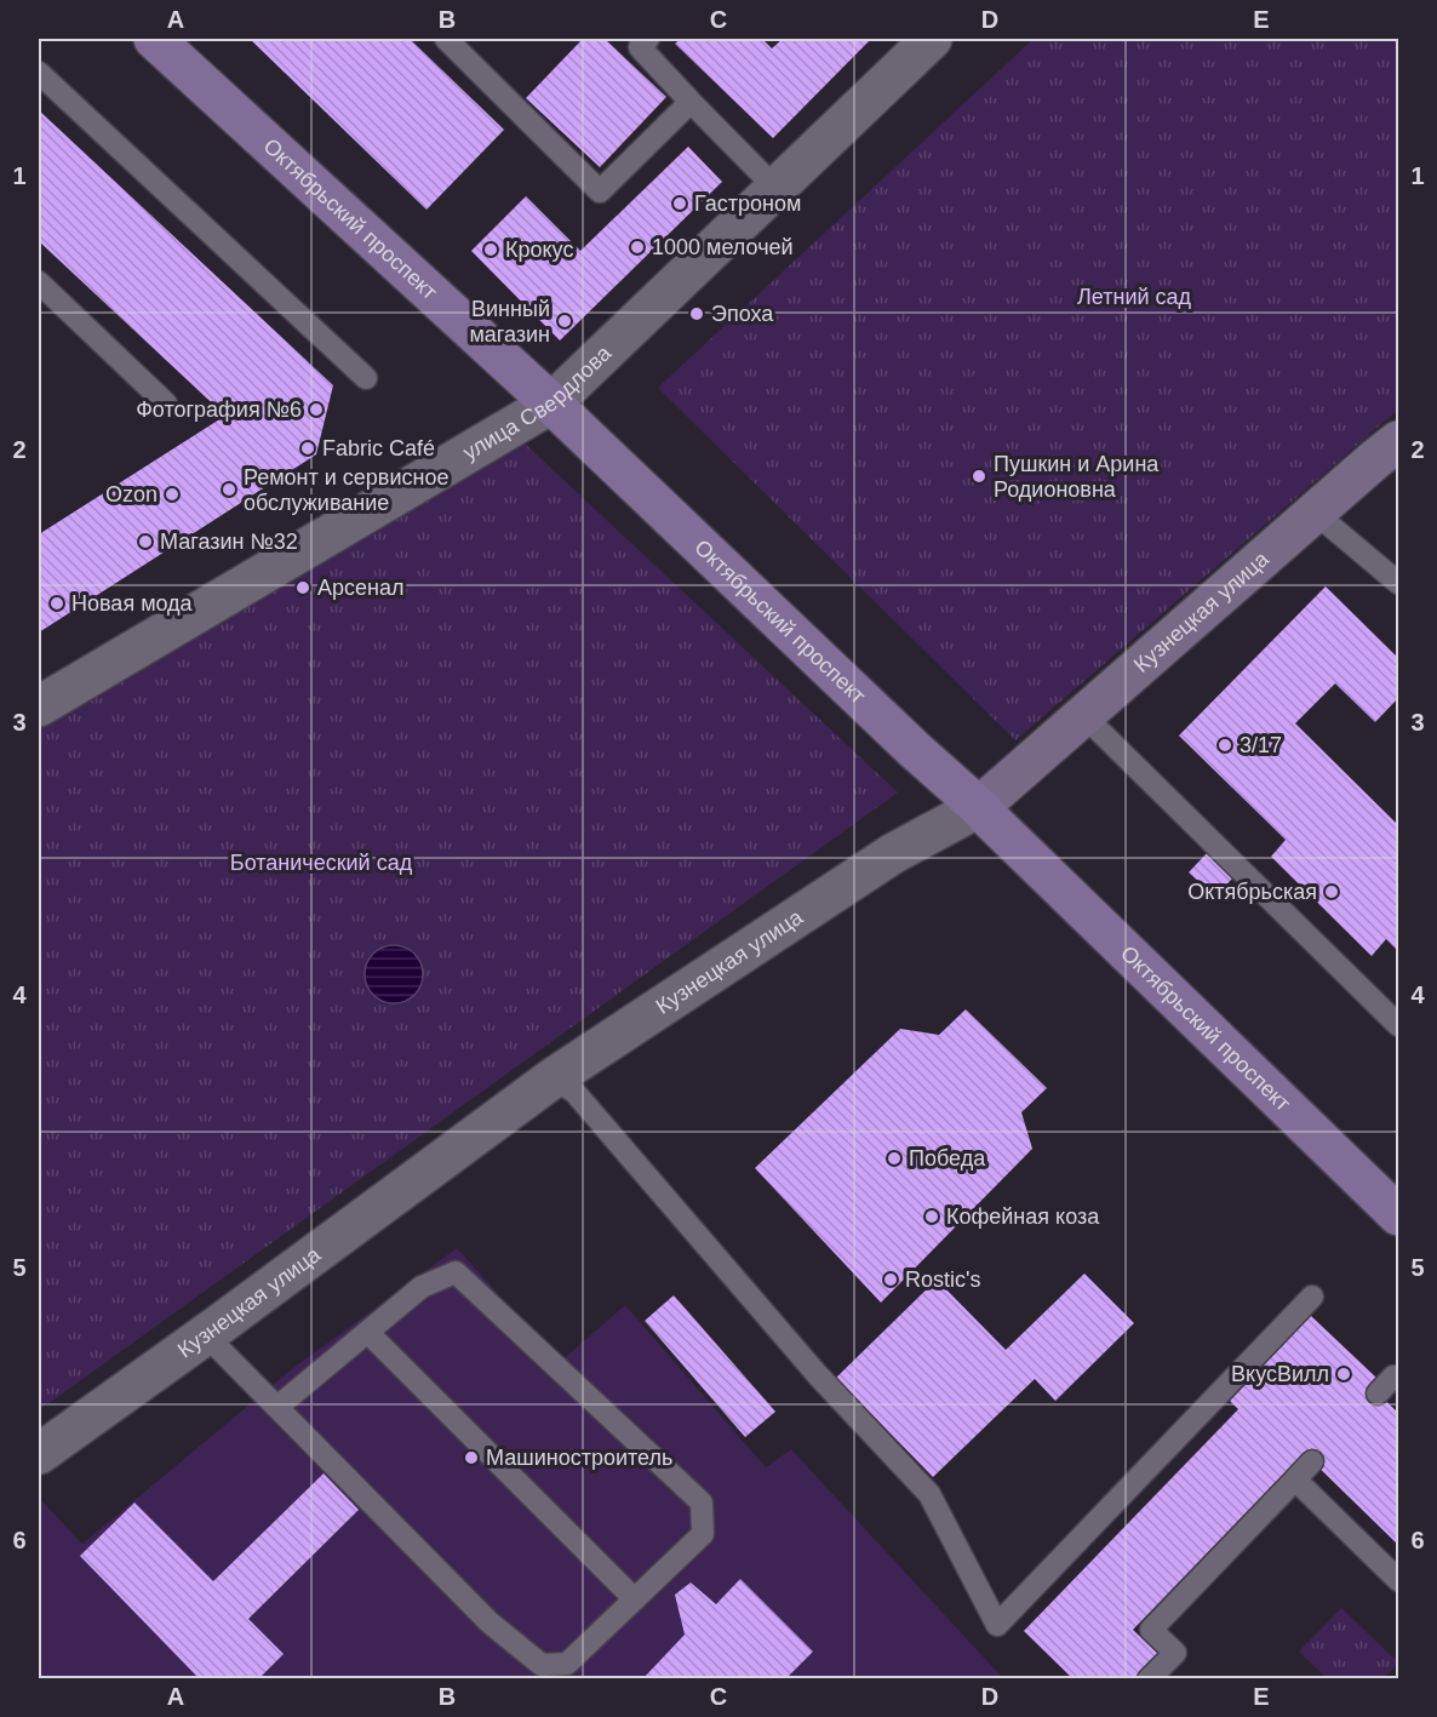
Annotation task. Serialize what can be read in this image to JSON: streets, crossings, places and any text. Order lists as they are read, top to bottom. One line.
{"streets":{"main road":["Октябрьский проспект"],"street":["улица Свердлова","Кузнецкая улица"]},"crossings":[["Октябрьский проспект","улица Свердлова"],["Октябрьский проспект","Кузнецкая улица"]],"parks":["Летний сад","Ботанический сад"],"places":["Гастроном","1000 мелочей","Крокус","Эпоха","Винный магазин","Фотография №6","Fabric Café","Пушкин и Арина Родионовна","Ремонт и сервисное обслуживание","Ozon","Магазин №32","Арсенал","Новая мода","3/17","Октябрьская","Победа","Кофейная коза","Rostic's","ВкусВилл","Машиностроитель"],"grid":{"columns":["A","B","C","D","E"],"rows":["1","2","3","4","5","6"]}}
